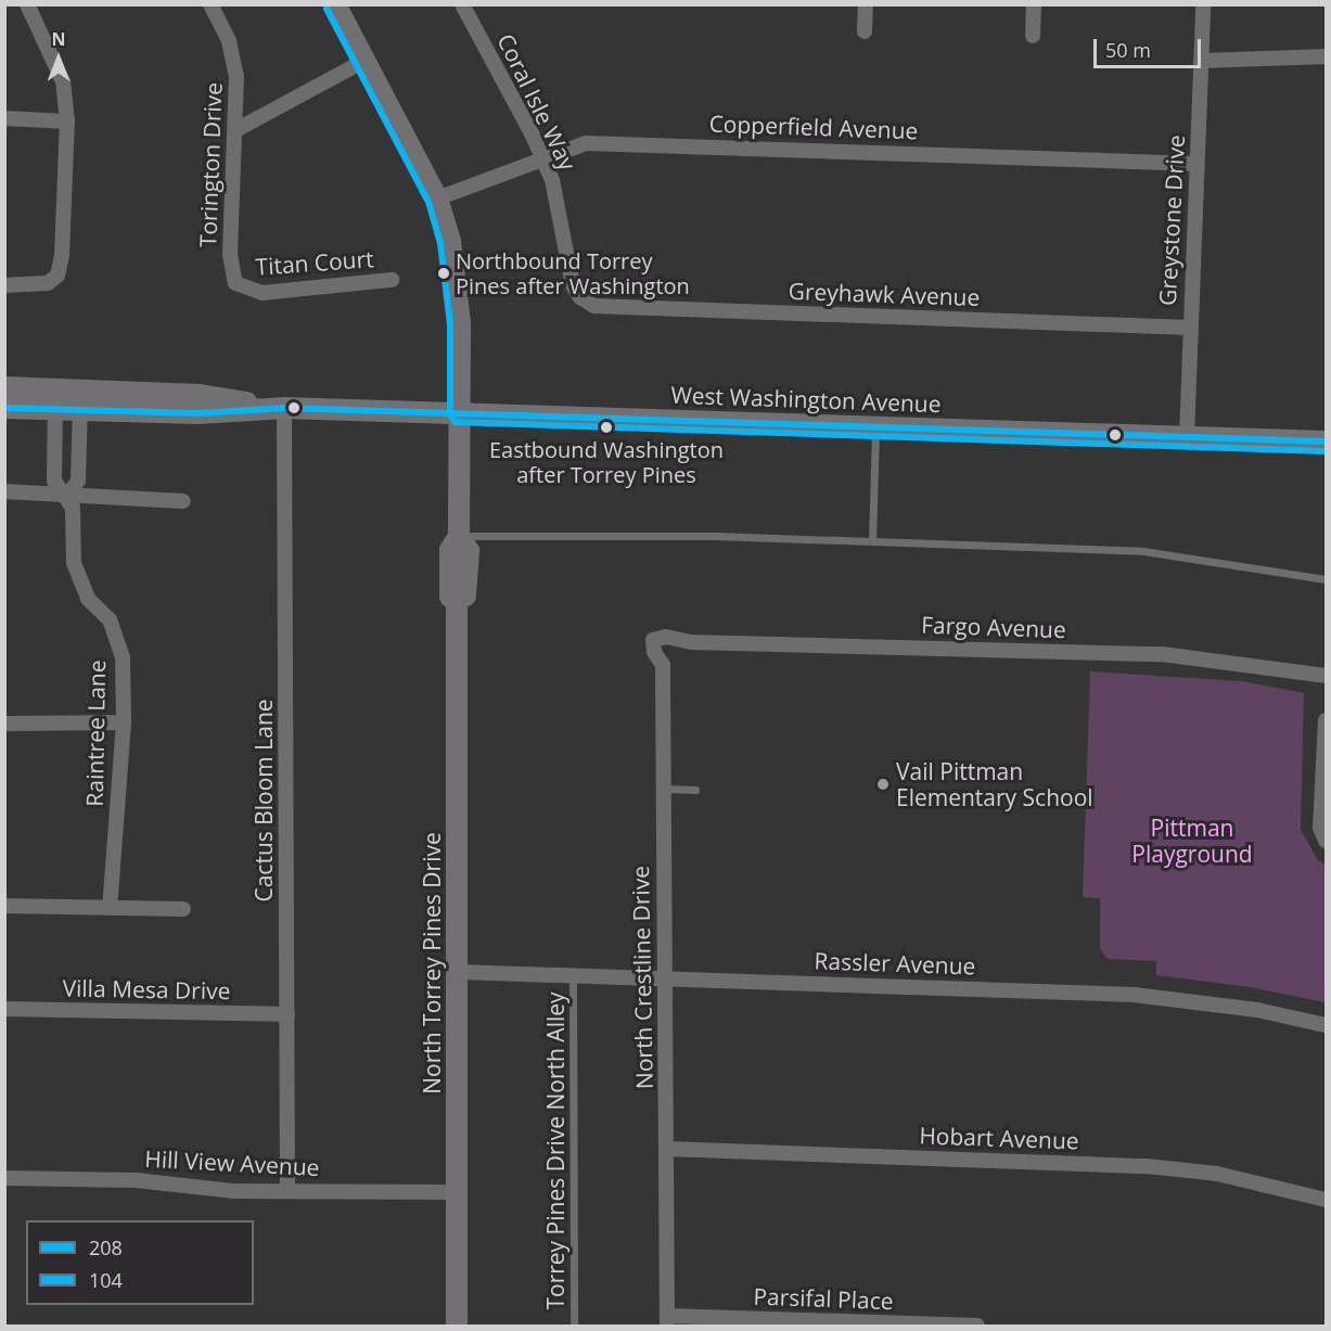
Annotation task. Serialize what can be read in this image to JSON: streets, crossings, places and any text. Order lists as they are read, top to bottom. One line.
{"streets":{"main road":["West Washington Avenue","North Torrey Pines Drive"],"street":["Coral Isle Way","Copperfield Avenue","Torington Drive","Greystone Drive","Titan Court","Greyhawk Avenue","Fargo Avenue","Raintree Lane","Cactus Bloom Lane","Rassler Avenue","North Crestline Drive","Villa Mesa Drive","Hobart Avenue","Hill View Avenue","Parsifal Place"],"lane":["Torrey Pines Drive North Alley"]},"crossings":[["Coral Isle Way","Copperfield Avenue"],["Coral Isle Way","Greyhawk Avenue"],["Copperfield Avenue","Greystone Drive"],["Copperfield Avenue","North Torrey Pines Drive"],["Torington Drive","Titan Court"],["Greystone Drive","Greyhawk Avenue"],["Greystone Drive","West Washington Avenue"],["West Washington Avenue","Raintree Lane"],["West Washington Avenue","Cactus Bloom Lane"],["West Washington Avenue","North Torrey Pines Drive"],["Fargo Avenue","North Crestline Drive"],["Cactus Bloom Lane","Villa Mesa Drive"],["Cactus Bloom Lane","Hill View Avenue"],["North Torrey Pines Drive","Rassler Avenue"],["North Torrey Pines Drive","Hill View Avenue"],["Rassler Avenue","North Crestline Drive"],["Rassler Avenue","Torrey Pines Drive North Alley"],["North Crestline Drive","Hobart Avenue"],["North Crestline Drive","Parsifal Place"]],"parks":["Pittman Playground"],"places":["Northbound Torrey Pines after Washington","Eastbound Washington after Torrey Pines","Vail Pittman Elementary School"],"lines":["transit line 104","transit line 208"],"legend":["208","104"],"scale_bar":"50 m","north":"top"}
